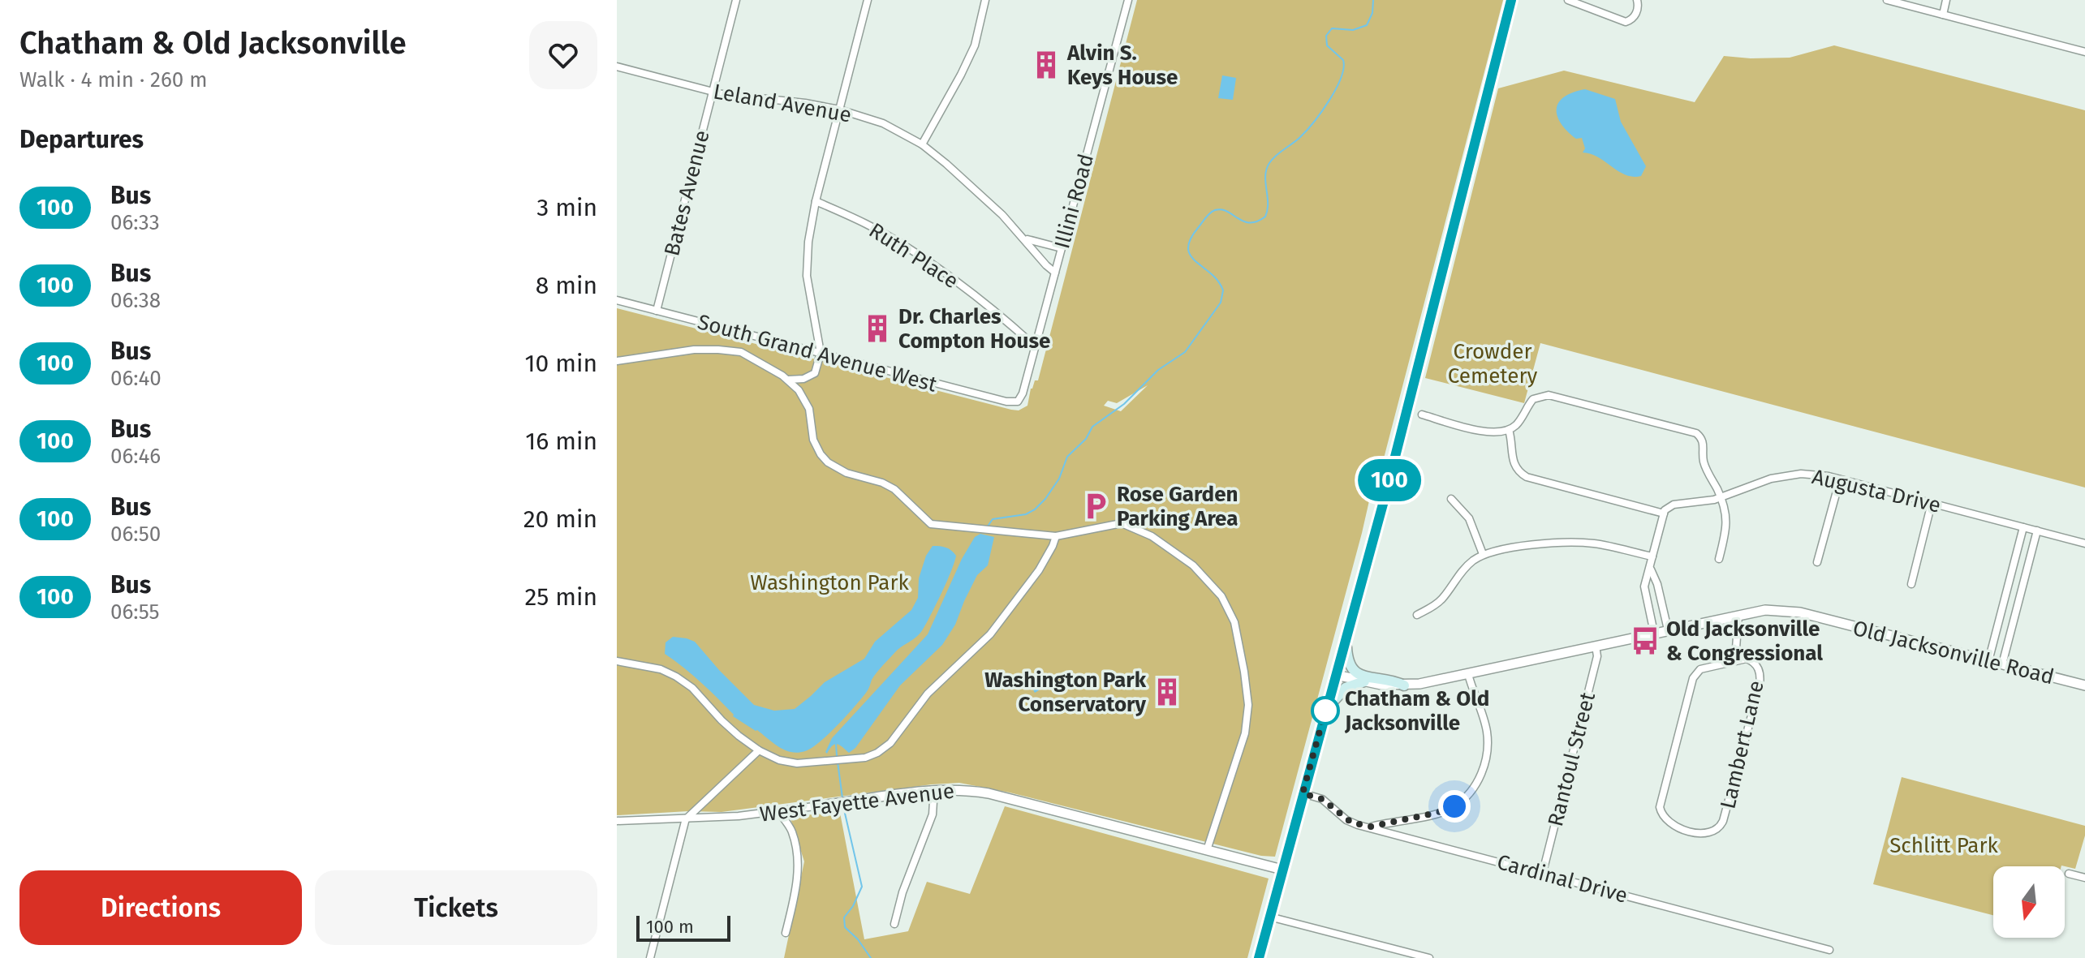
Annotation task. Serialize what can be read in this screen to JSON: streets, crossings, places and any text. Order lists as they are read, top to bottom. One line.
{"streets":{"street":["Leland Avenue","Bates Avenue","Illini Road","Ruth Place","South Grand Avenue West","Augusta Drive","Old Jacksonville Road","Lambert Lane","Rantoul Street","West Fayette Avenue","Cardinal Drive"]},"crossings":[["Leland Avenue","Bates Avenue"],["Leland Avenue","Illini Road"],["Bates Avenue","South Grand Avenue West"],["Illini Road","Ruth Place"],["Illini Road","South Grand Avenue West"],["Old Jacksonville Road","Lambert Lane"],["Old Jacksonville Road","Rantoul Street"],["Old Jacksonville Road","Cardinal Drive"],["Rantoul Street","Cardinal Drive"]],"parks":["Crowder Cemetery","Washington Park","Schlitt Park"],"places":{"building":["Alvin S. Keys House","Dr. Charles Compton House","Washington Park Conservatory"],"parking":["Rose Garden Parking Area"],"bus stop":["Old Jacksonville & Congressional"],"other":["Chatham & Old Jacksonville"]},"lines":["bus line 100"],"scale_bar":"100 m","north":"bottom","page":{"heading":[["Chatham & Old Jacksonville","Walk · 4 min · 260 m"],"Departures"],"on_map":"100","list":[{"mark":"100","name":"Bus","note":"06:33","value":"3 min"},{"mark":"100","name":"Bus","note":"06:38","value":"8 min"},{"mark":"100","name":"Bus","note":"06:40","value":"10 min"},{"mark":"100","name":"Bus","note":"06:46","value":"16 min"},{"mark":"100","name":"Bus","note":"06:50","value":"20 min"},{"mark":"100","name":"Bus","note":"06:55","value":"25 min"}],"buttons":["Directions","Tickets"],"scale":"100 m"}}
